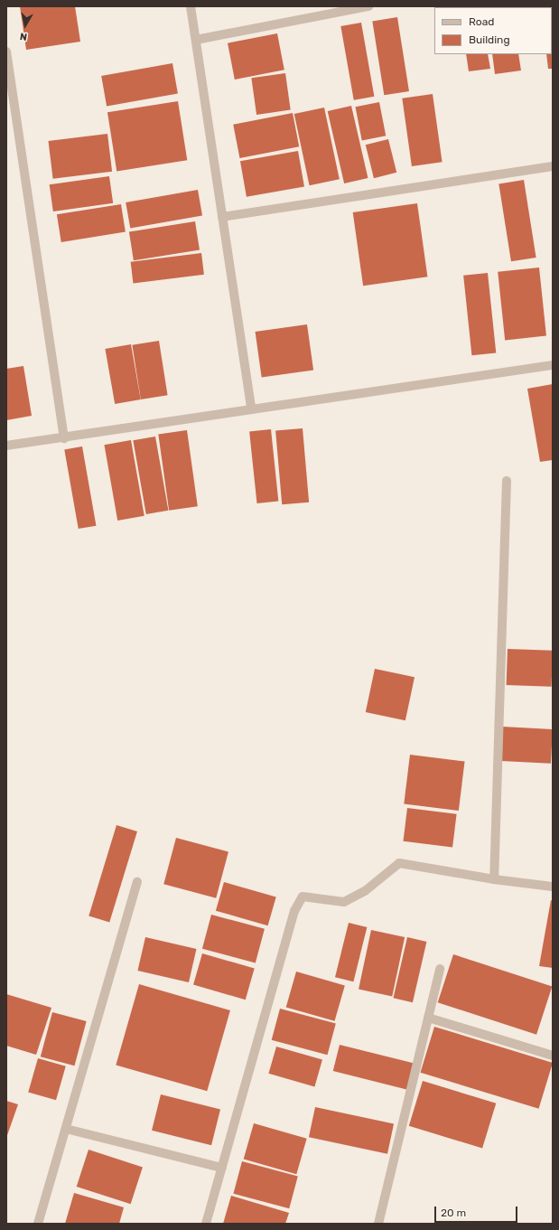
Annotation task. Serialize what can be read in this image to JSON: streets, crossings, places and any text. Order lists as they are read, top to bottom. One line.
{"legend":["Road","Building"],"scale_bar":"20 m","north":"bottom"}
